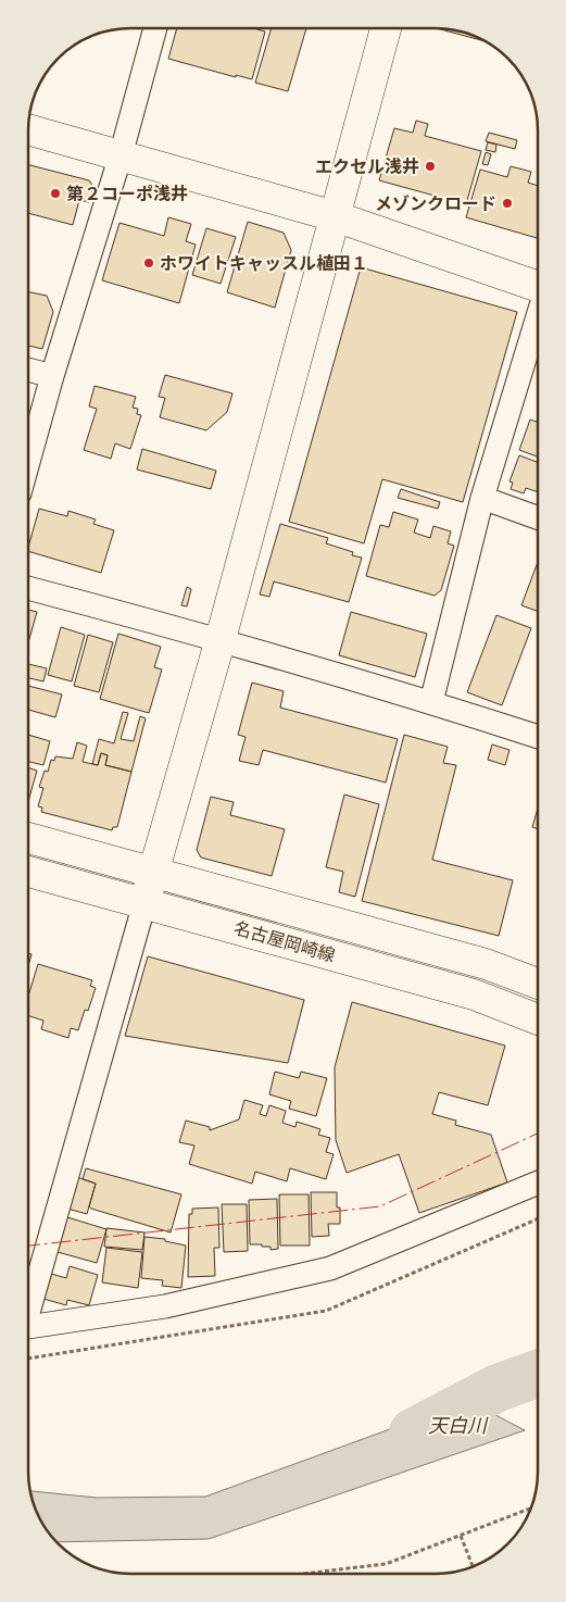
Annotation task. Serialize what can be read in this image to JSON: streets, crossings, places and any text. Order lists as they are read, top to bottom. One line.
{"streets":{"street":["名古屋岡崎線"]},"water":["天白川"],"places":["エクセル浅井","第２コーポ浅井","メゾンクロード","ホワイトキャッスル植田１"]}
